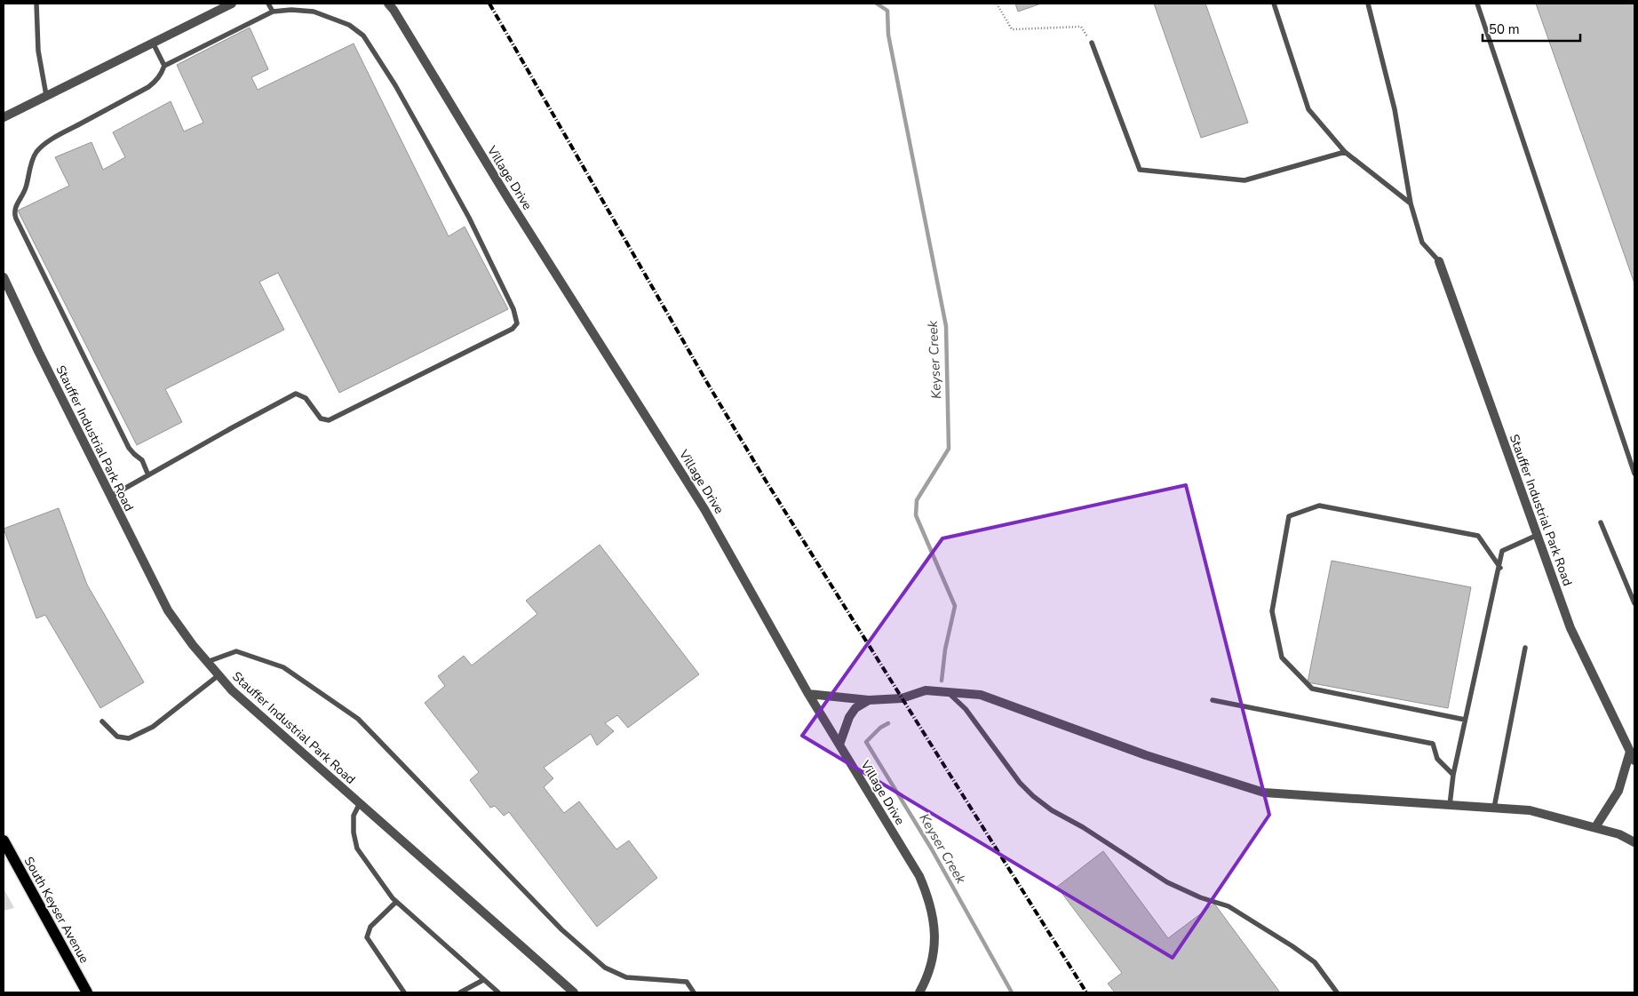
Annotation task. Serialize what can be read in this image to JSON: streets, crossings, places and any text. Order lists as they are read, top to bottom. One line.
{"streets":{"main road":["South Keyser Avenue"],"street":["Village Drive","Stauffer Industrial Park Road"]},"water":["Keyser Creek"],"scale_bar":"50 m"}
